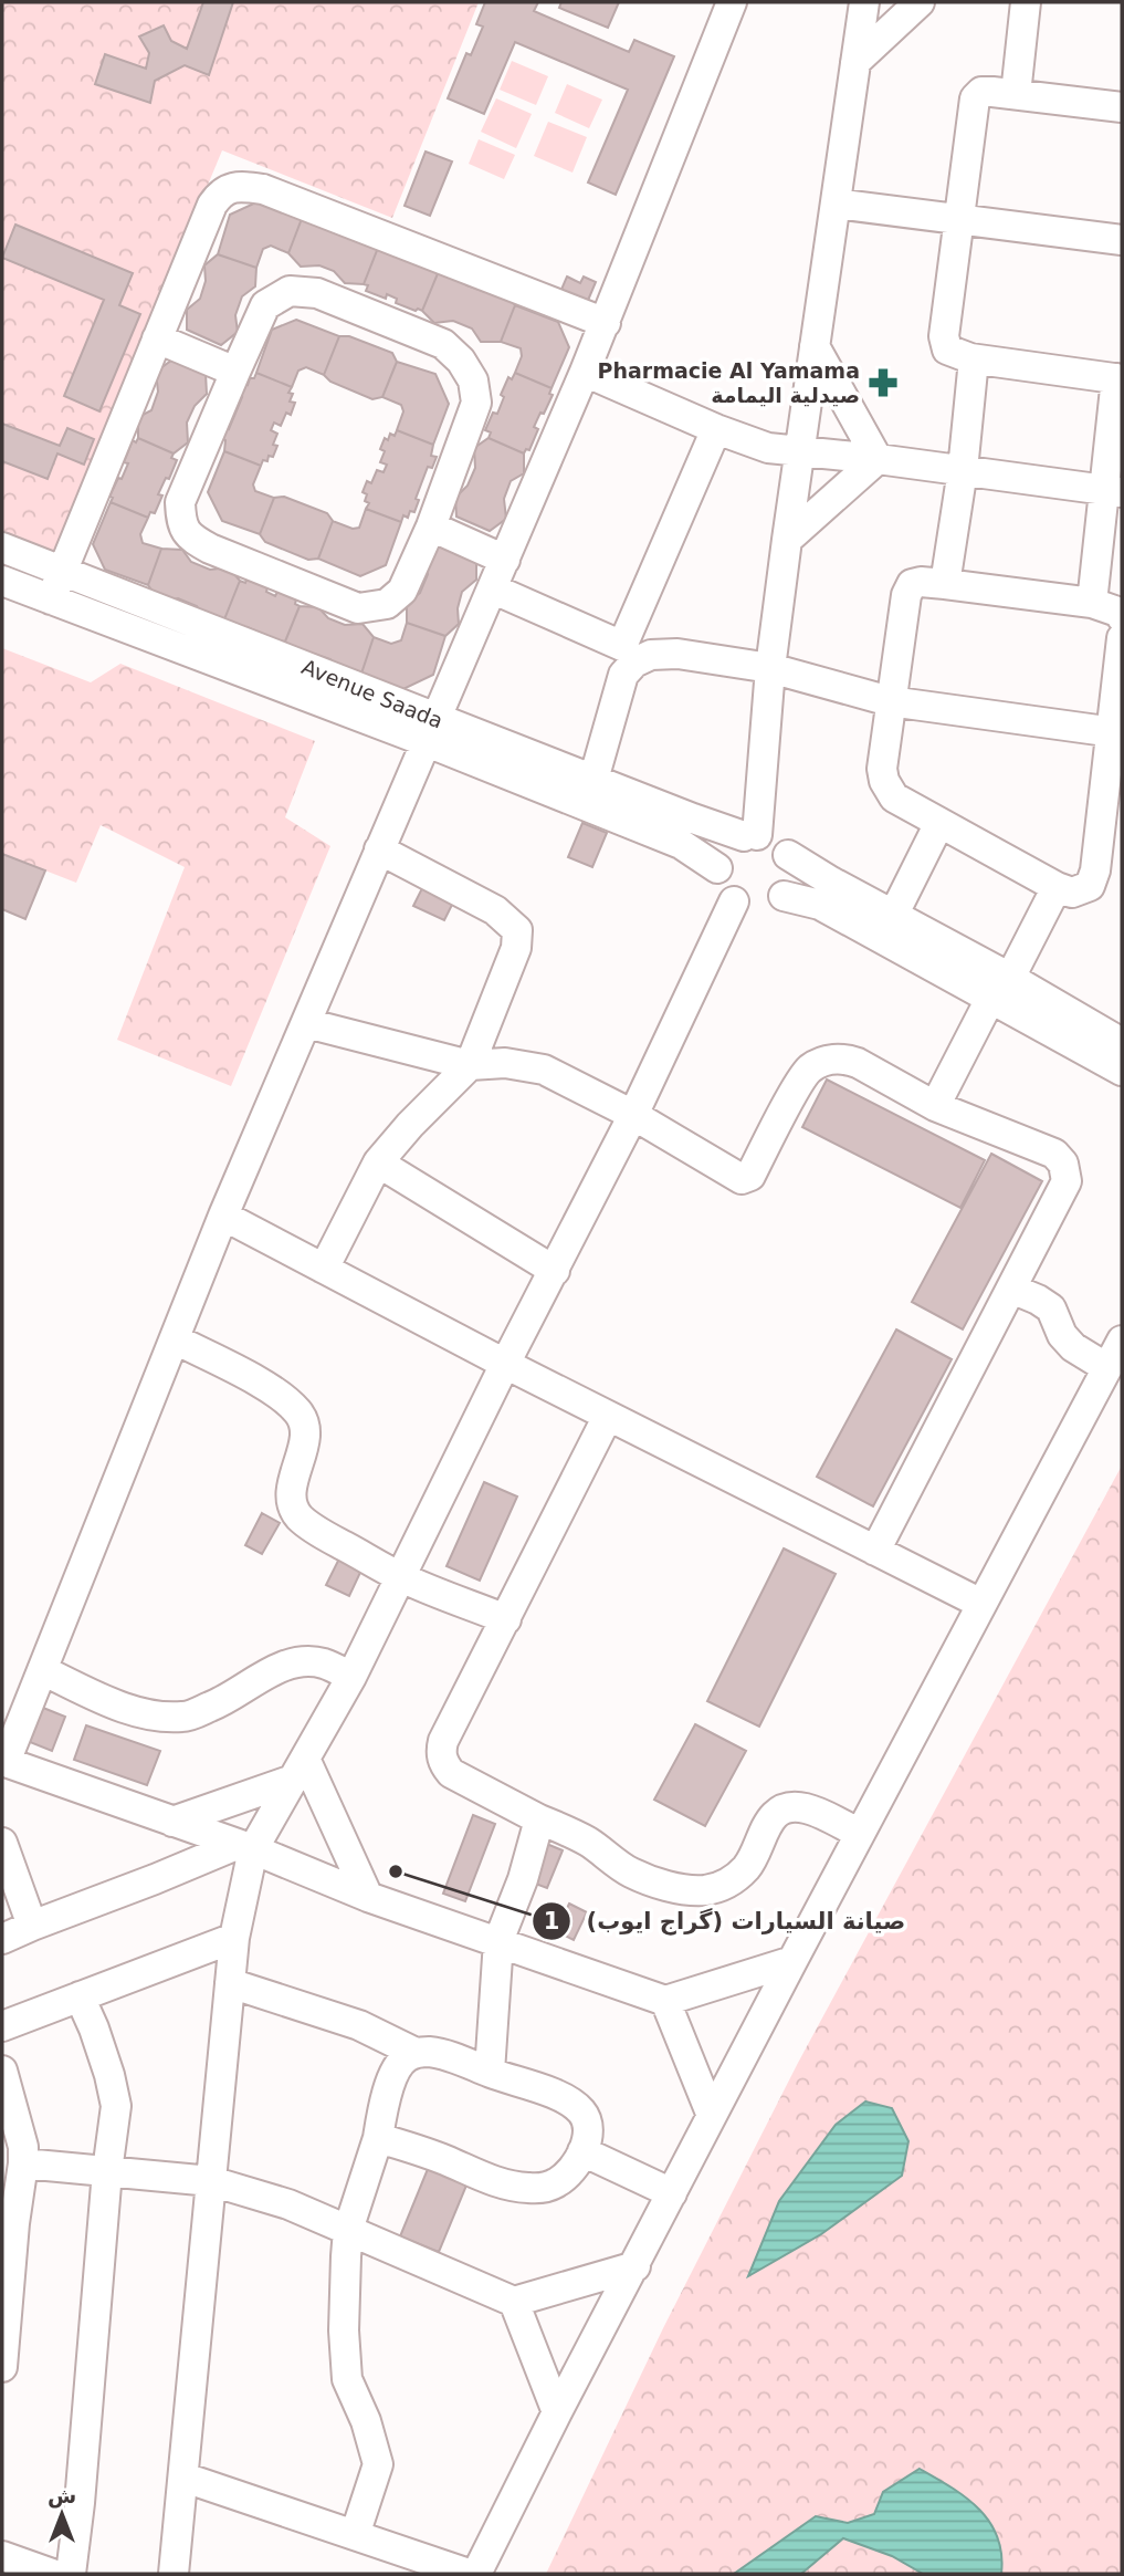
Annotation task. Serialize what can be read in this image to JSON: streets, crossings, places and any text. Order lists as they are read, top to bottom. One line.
{"streets":{"street":["Avenue Saada"]},"places":{"pharmacy":["Pharmacie Al Yamama صيدلية اليمامة"],"other":["صيانة السيارات (گراج ايوب)"]},"north":"top"}
